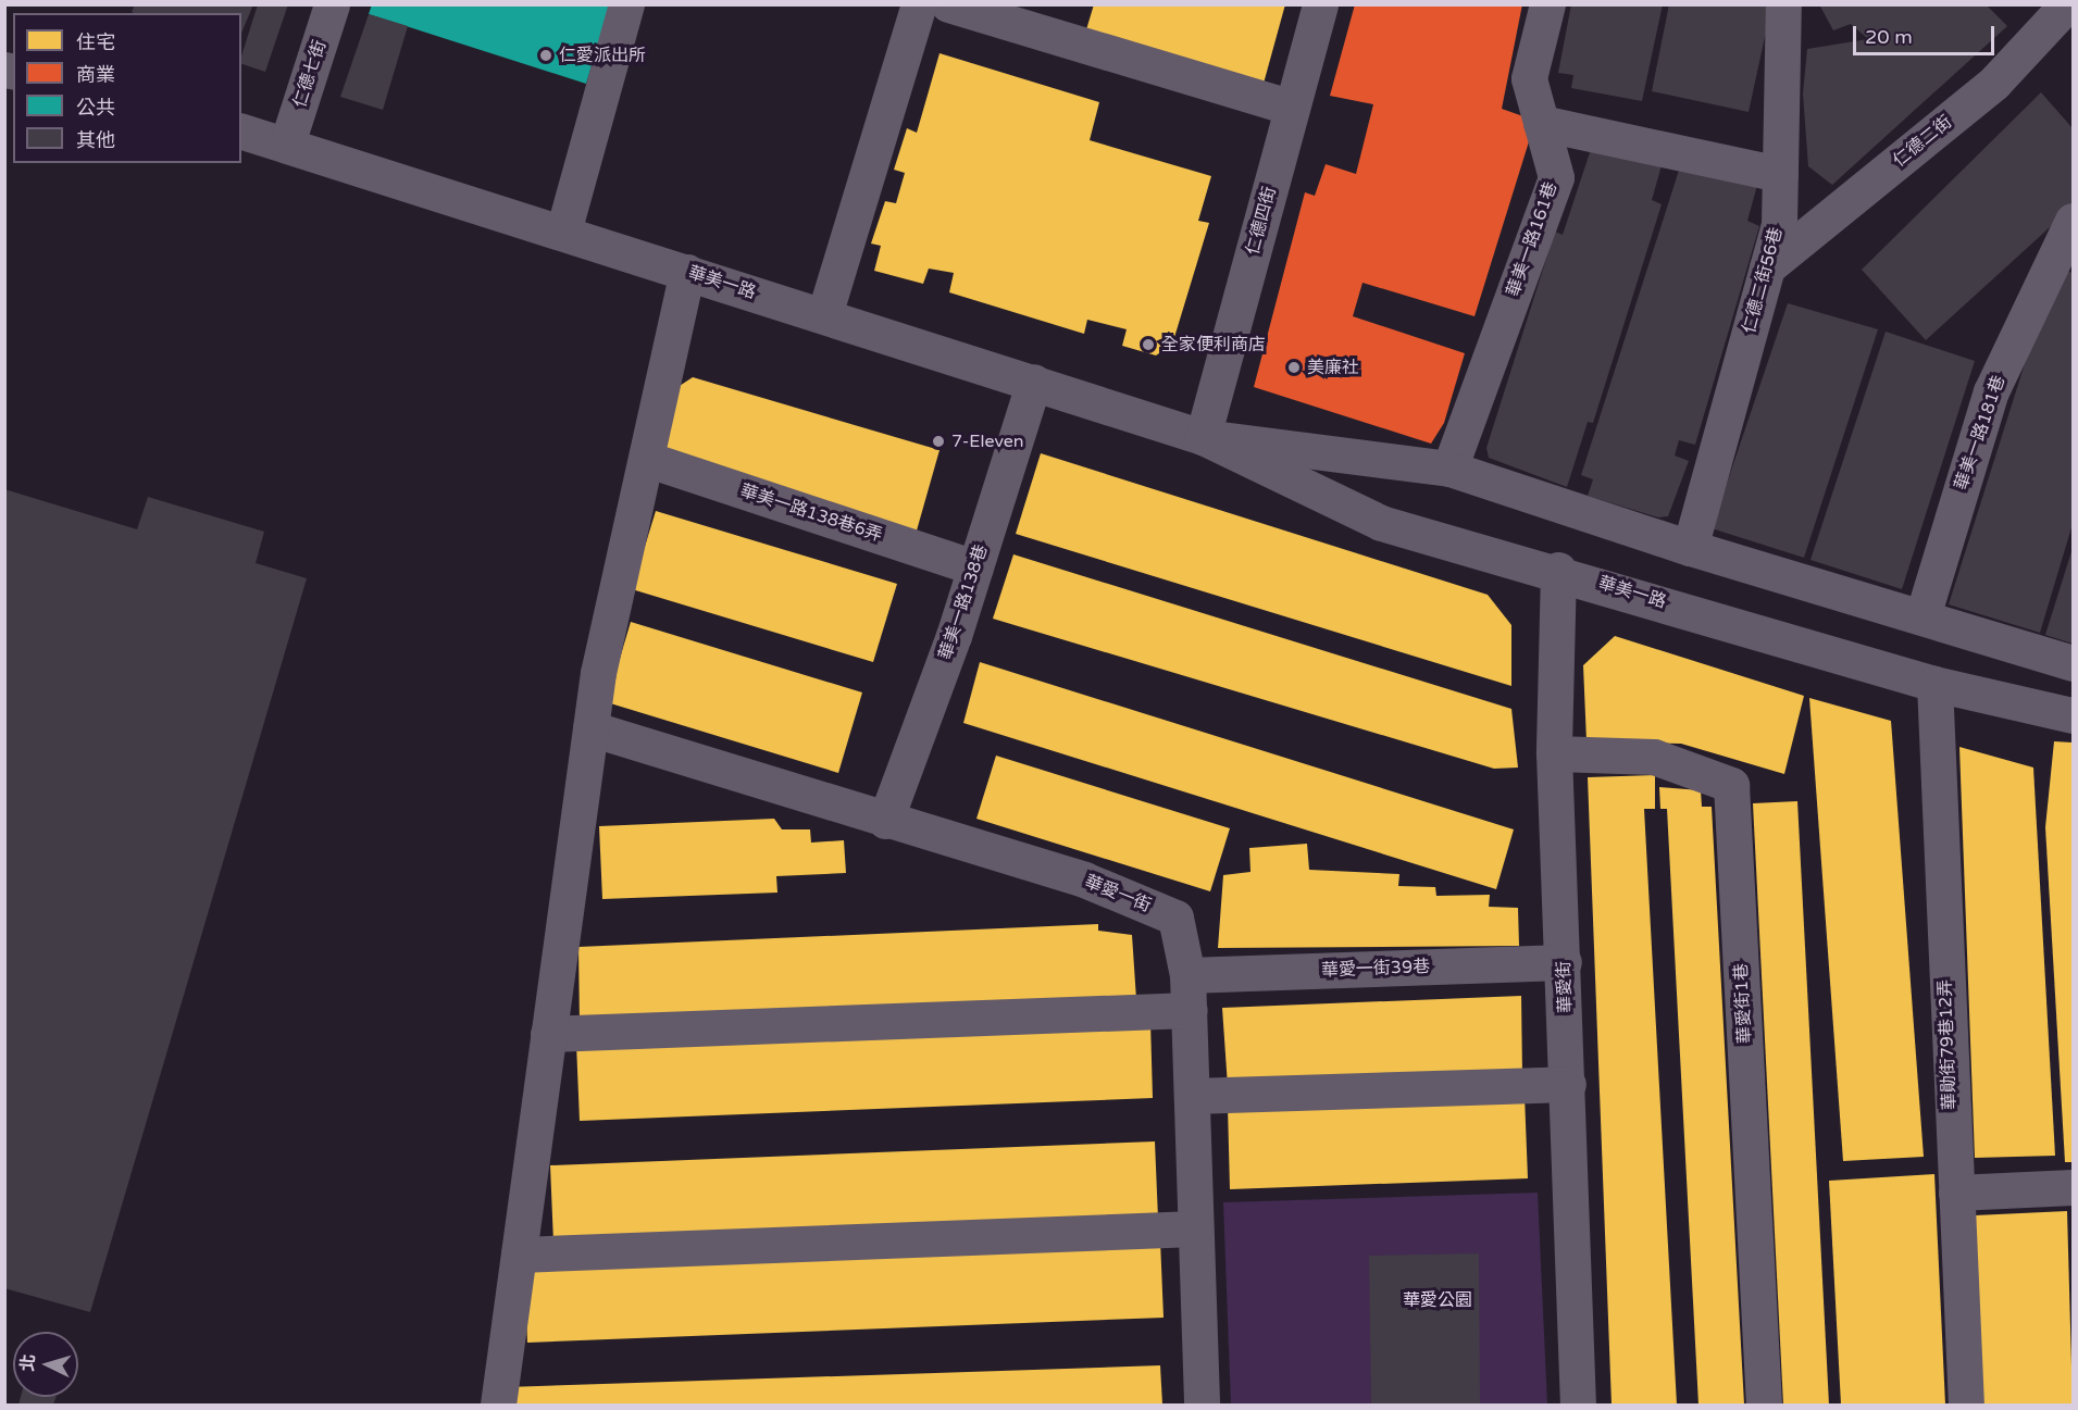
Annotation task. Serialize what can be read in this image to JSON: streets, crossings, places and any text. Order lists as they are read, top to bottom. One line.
{"streets":{"street":["仁德七街","仁德二街","仁德四街","華美一路161巷","仁德二街56巷","華美一路","華美一路181巷","華美一路138巷6弄","華美一路138巷","華愛一街","華愛一街39巷","華愛街","華愛街1巷","華勛街79巷12弄"]},"crossings":[["仁德七街","華美一路"],["仁德二街","仁德二街56巷"],["仁德四街","華美一路"],["華美一路161巷","華美一路"],["仁德二街56巷","華美一路"],["華美一路","華美一路181巷"],["華美一路","華美一路138巷"],["華美一路","華愛街"],["華美一路","華勛街79巷12弄"],["華美一路138巷6弄","華美一路138巷"],["華美一路138巷","華愛一街"],["華愛一街","華愛一街39巷"],["華愛一街39巷","華愛街"],["華愛街","華愛街1巷"]],"parks":["華愛公園"],"places":["仁愛派出所","全家便利商店","美廉社","7-Eleven"],"legend":["住宅","商業","公共","其他"],"scale_bar":"20 m","north":"left"}
